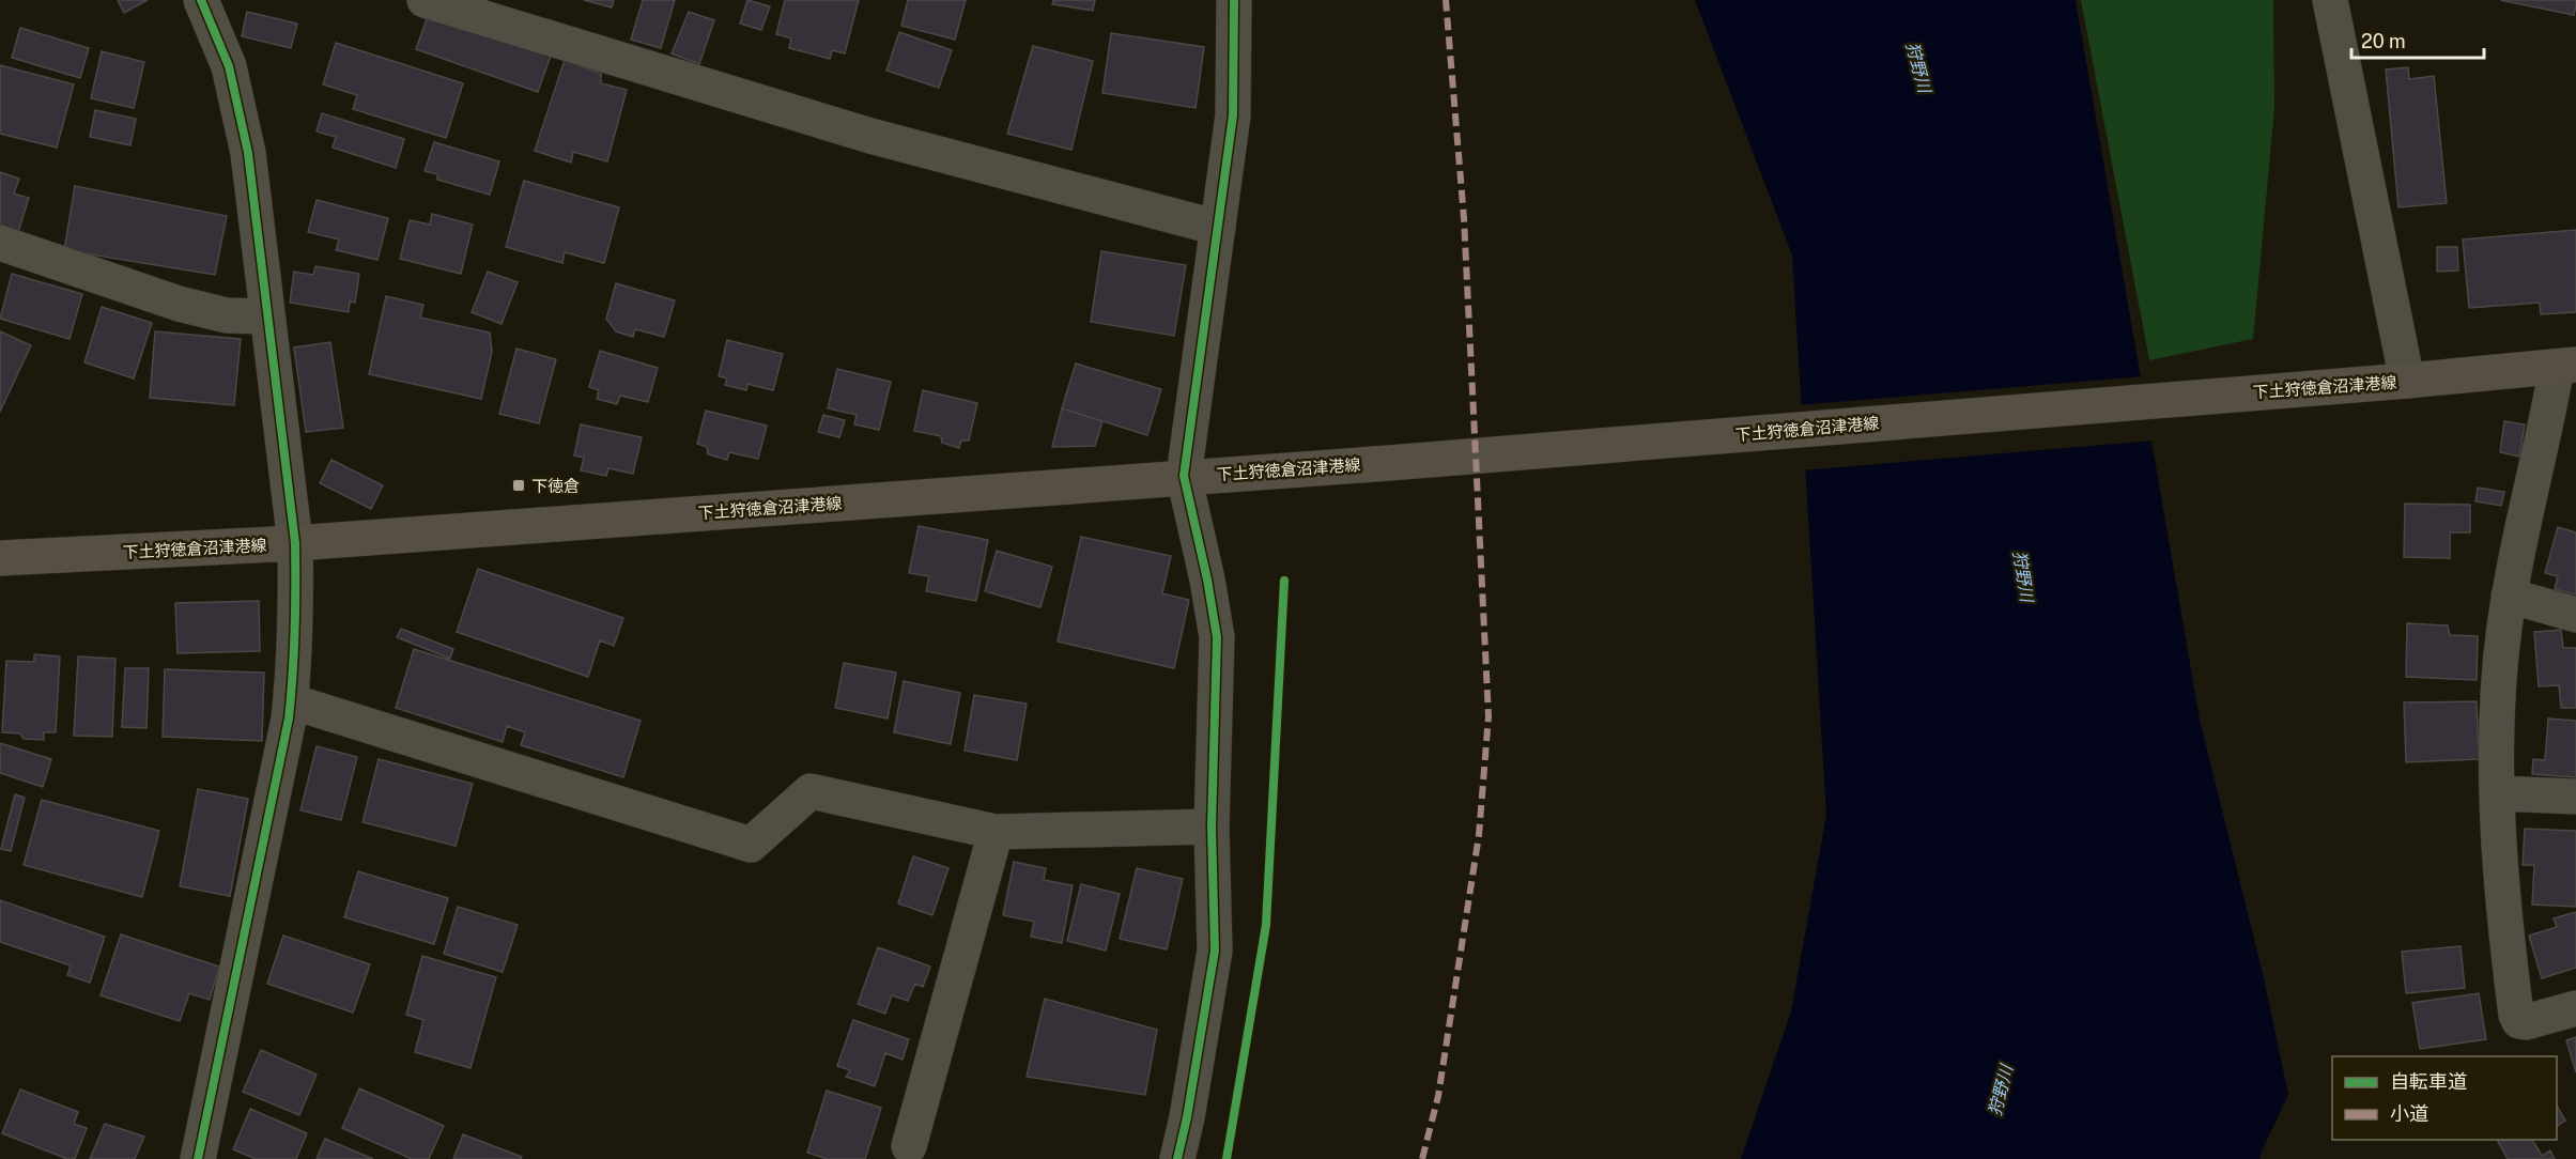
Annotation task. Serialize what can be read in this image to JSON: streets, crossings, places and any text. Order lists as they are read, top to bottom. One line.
{"streets":{"main road":["下土狩徳倉沼津港線"]},"water":["狩野川"],"places":{"transit":["下徳倉"]},"legend":["自転車道","小道"],"scale_bar":"20 m"}
